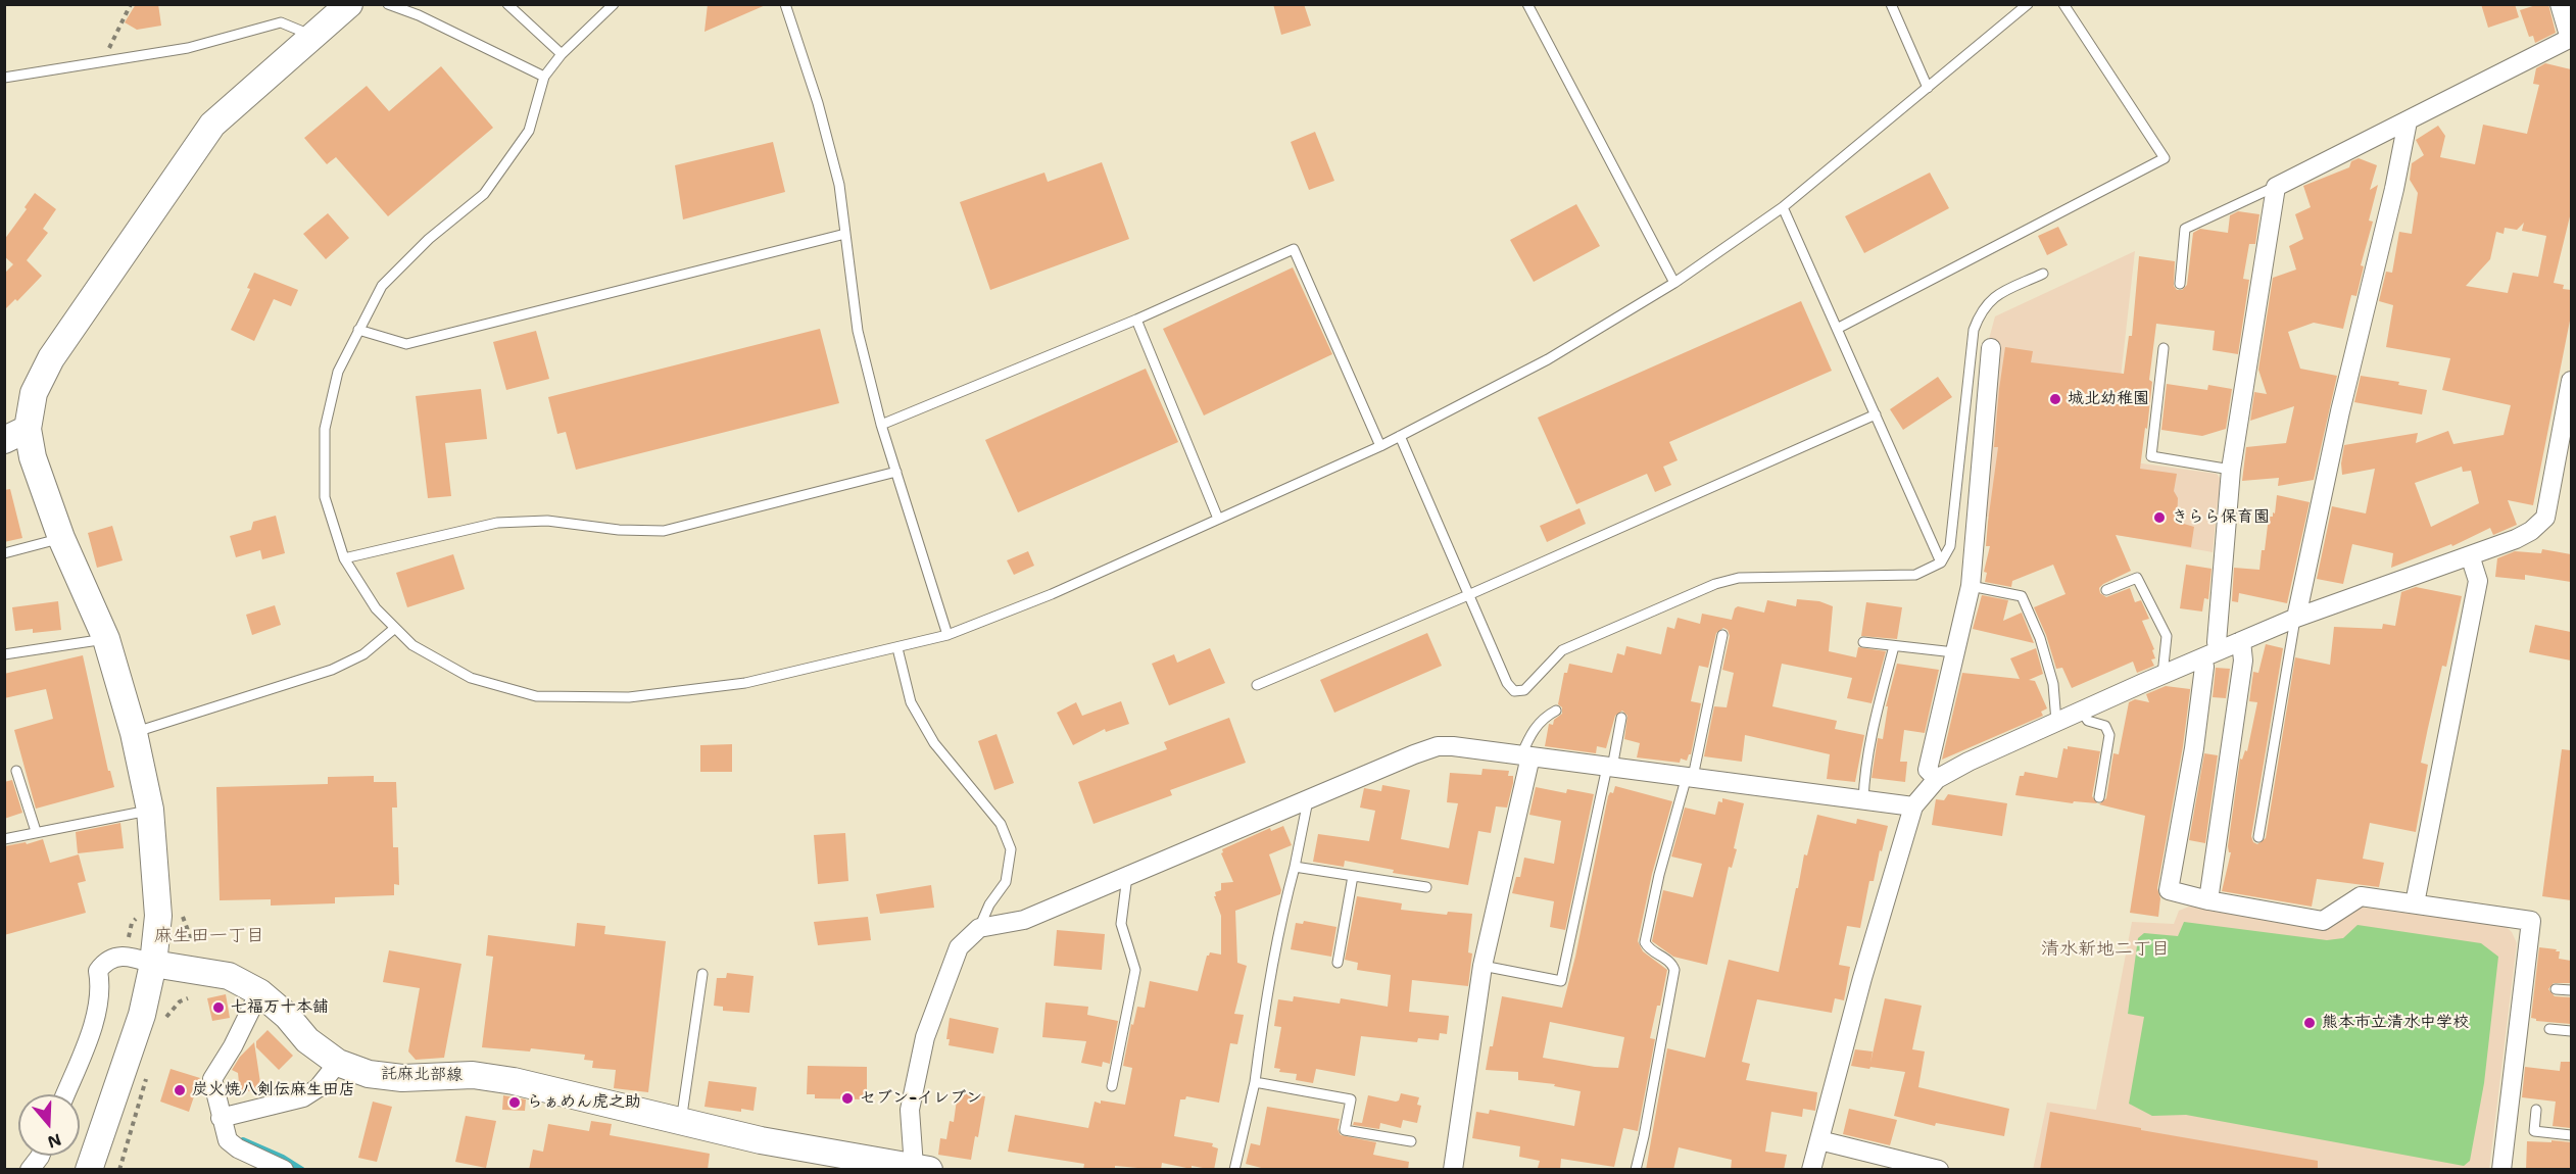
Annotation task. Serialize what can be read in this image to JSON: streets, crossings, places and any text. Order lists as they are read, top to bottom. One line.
{"streets":{"street":["託麻北部線"]},"districts":["麻生田一丁目","清水新地二丁目"],"places":["城北幼稚園","きらら保育園","七福万十本舗","熊本市立清水中学校","炭火焼八剣伝麻生田店","セブン-イレブン","らぁめん虎之助"],"north":"bottom"}
